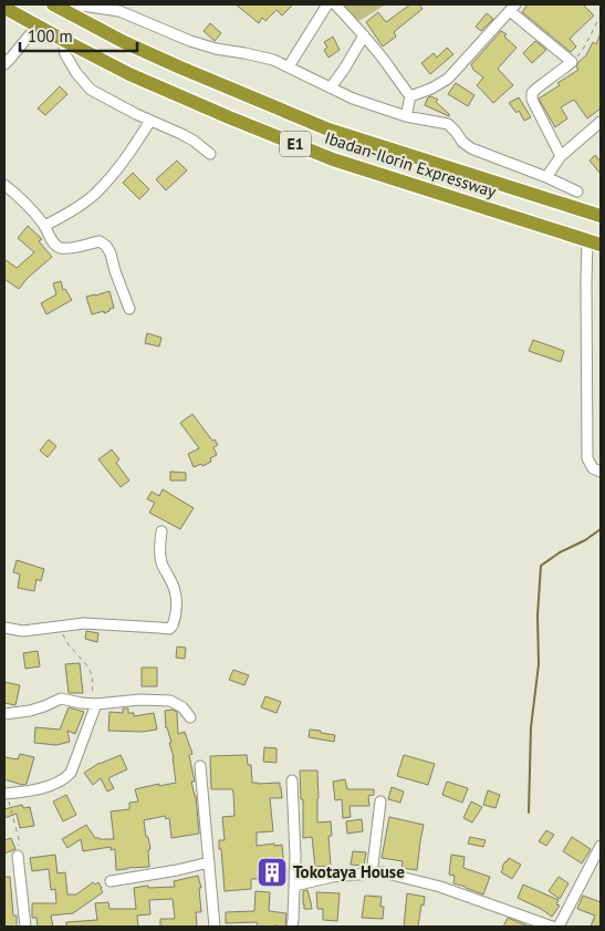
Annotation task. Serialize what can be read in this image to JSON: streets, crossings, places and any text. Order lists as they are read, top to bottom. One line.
{"streets":{"highway":["E1","Ibadan-Ilorin Expressway"]},"places":{"building":["Tokotaya House"]},"scale_bar":"100 m"}
